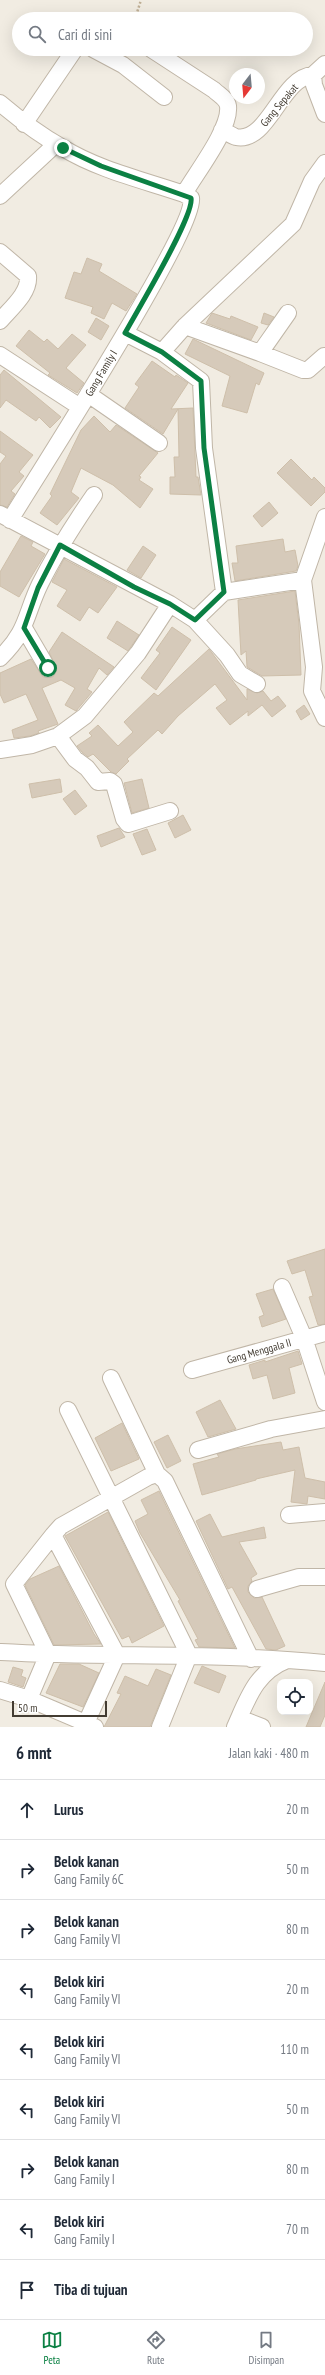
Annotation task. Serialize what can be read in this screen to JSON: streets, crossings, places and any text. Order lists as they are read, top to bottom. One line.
{"streets":{"street":["Gang Sepakat","Gang Family I","Gang Menggala II"]},"scale_bar":"50 m","north":"bottom","page":{"search":"Cari di sini","scale":"50 m","heading":["6 mnt","Jalan kaki · 480 m"],"list":[["Lurus","20 m"],["Belok kanan","Gang Family 6C","50 m"],["Belok kanan","Gang Family VI","80 m"],["Belok kiri","Gang Family VI","20 m"],["Belok kiri","Gang Family VI","110 m"],["Belok kiri","Gang Family VI","50 m"],["Belok kanan","Gang Family I","80 m"],["Belok kiri","Gang Family I","70 m"],"Tiba di tujuan"],"nav":["Peta","Rute","Disimpan"]}}
